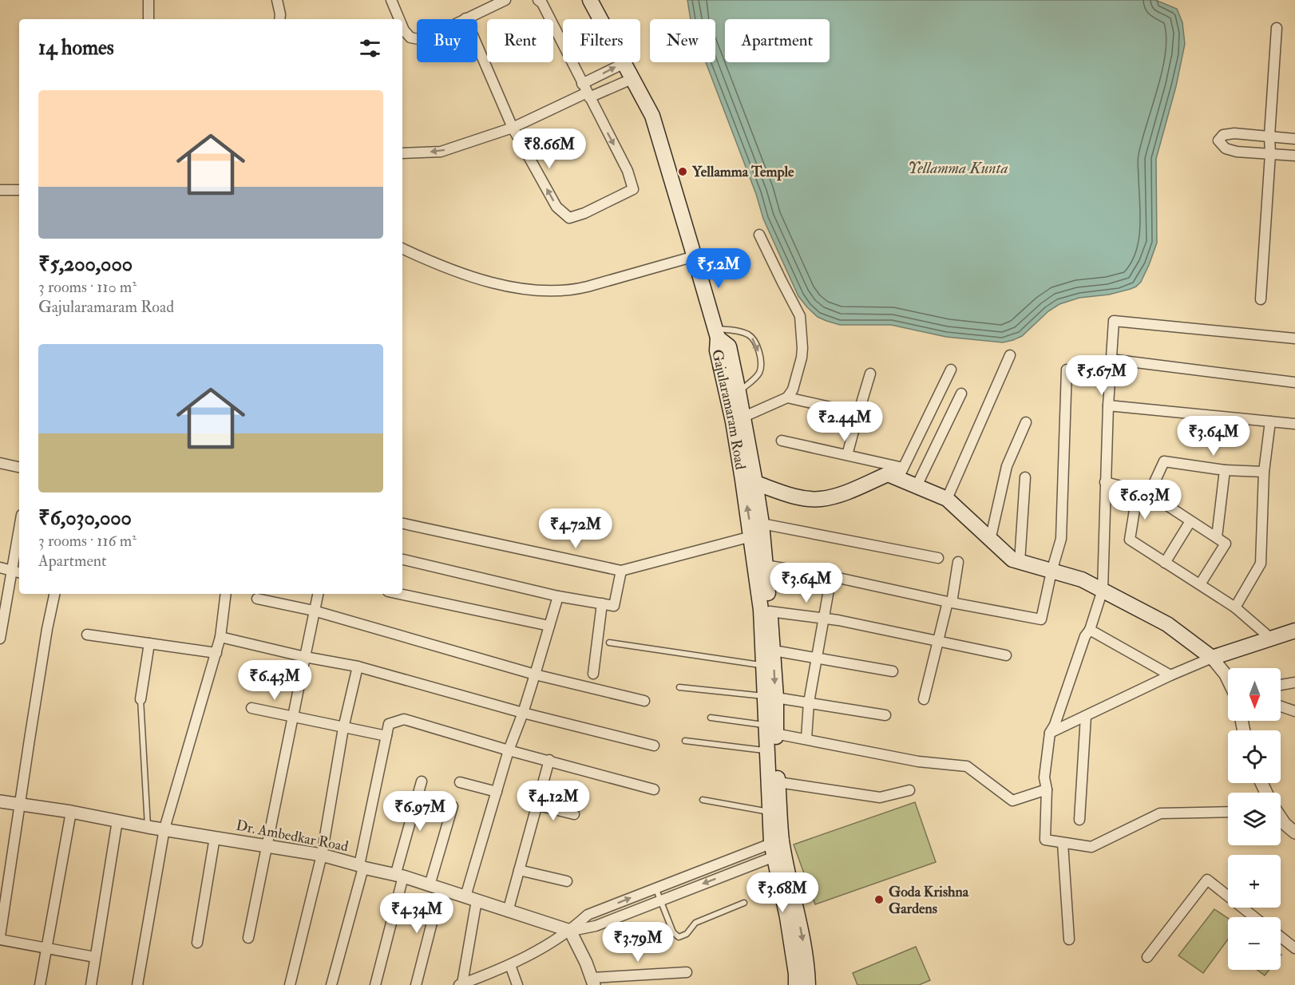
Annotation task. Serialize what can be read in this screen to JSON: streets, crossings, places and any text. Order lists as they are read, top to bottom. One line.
{"streets":{"main road":["Gajularamaram Road"],"street":["Dr. Ambedkar Road"]},"water":["Yellamma Kunta"],"places":["Yellamma Temple","Goda Krishna Gardens"],"north":"bottom","page":{"chip":["Buy","Rent","Filters","New","Apartment"],"heading":"14 homes","list":[{"name":"₹5,200,000","note":"3 rooms · 110 m² · Gajularamaram Road"},{"name":"₹6,030,000","note":"3 rooms · 116 m² · Apartment"}],"price":["₹8.66M","₹5.2M","₹5.67M","₹2.44M","₹3.64M","₹6.03M","₹4.72M","₹3.64M","₹6.43M","₹4.12M","₹6.97M","₹3.68M","₹4.34M","₹3.79M"],"map_buttons":["+","−"]}}
